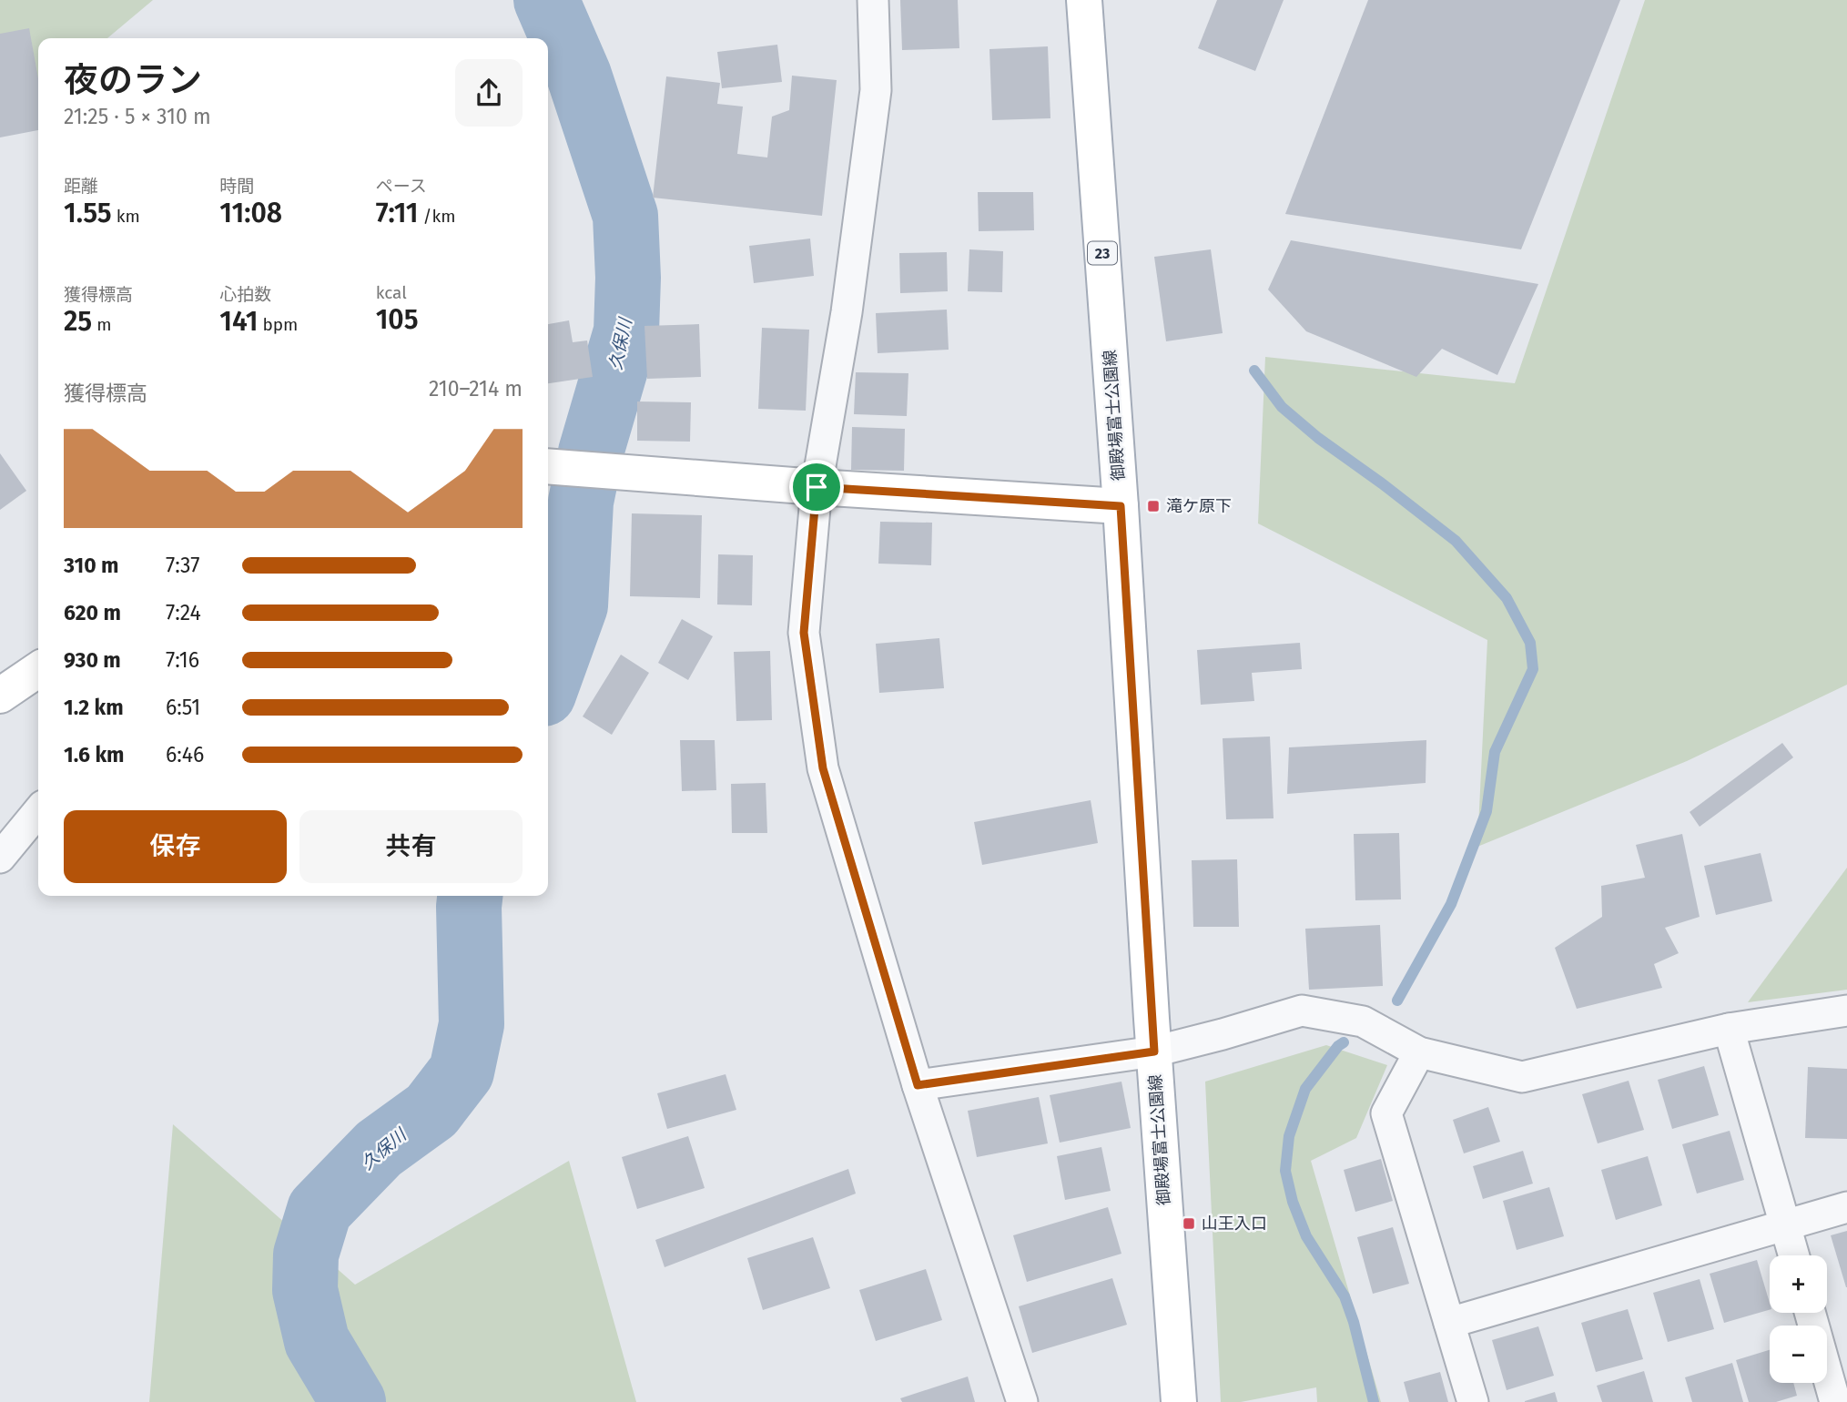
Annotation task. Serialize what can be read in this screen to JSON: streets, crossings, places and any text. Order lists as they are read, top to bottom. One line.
{"streets":{"main road":["23","御殿場富士公園線"]},"water":["久保川"],"places":{"transit":["滝ケ原下","山王入口"]},"page":{"heading":["夜のラン","21:25 · 5 × 310 m"],"stats":[["距離","1.55 km"],["時間","11:08"],["ペース","7:11 /km"],["獲得標高","25 m"],["心拍数","141 bpm"],["kcal","105"]],"chart":["獲得標高","210–214 m"],"list":[{"name":"310 m","note":"7:37"},{"name":"620 m","note":"7:24"},{"name":"930 m","note":"7:16"},{"name":"1.2 km","note":"6:51"},{"name":"1.6 km","note":"6:46"}],"buttons":["保存","共有"],"map_buttons":["+","−"]}}
